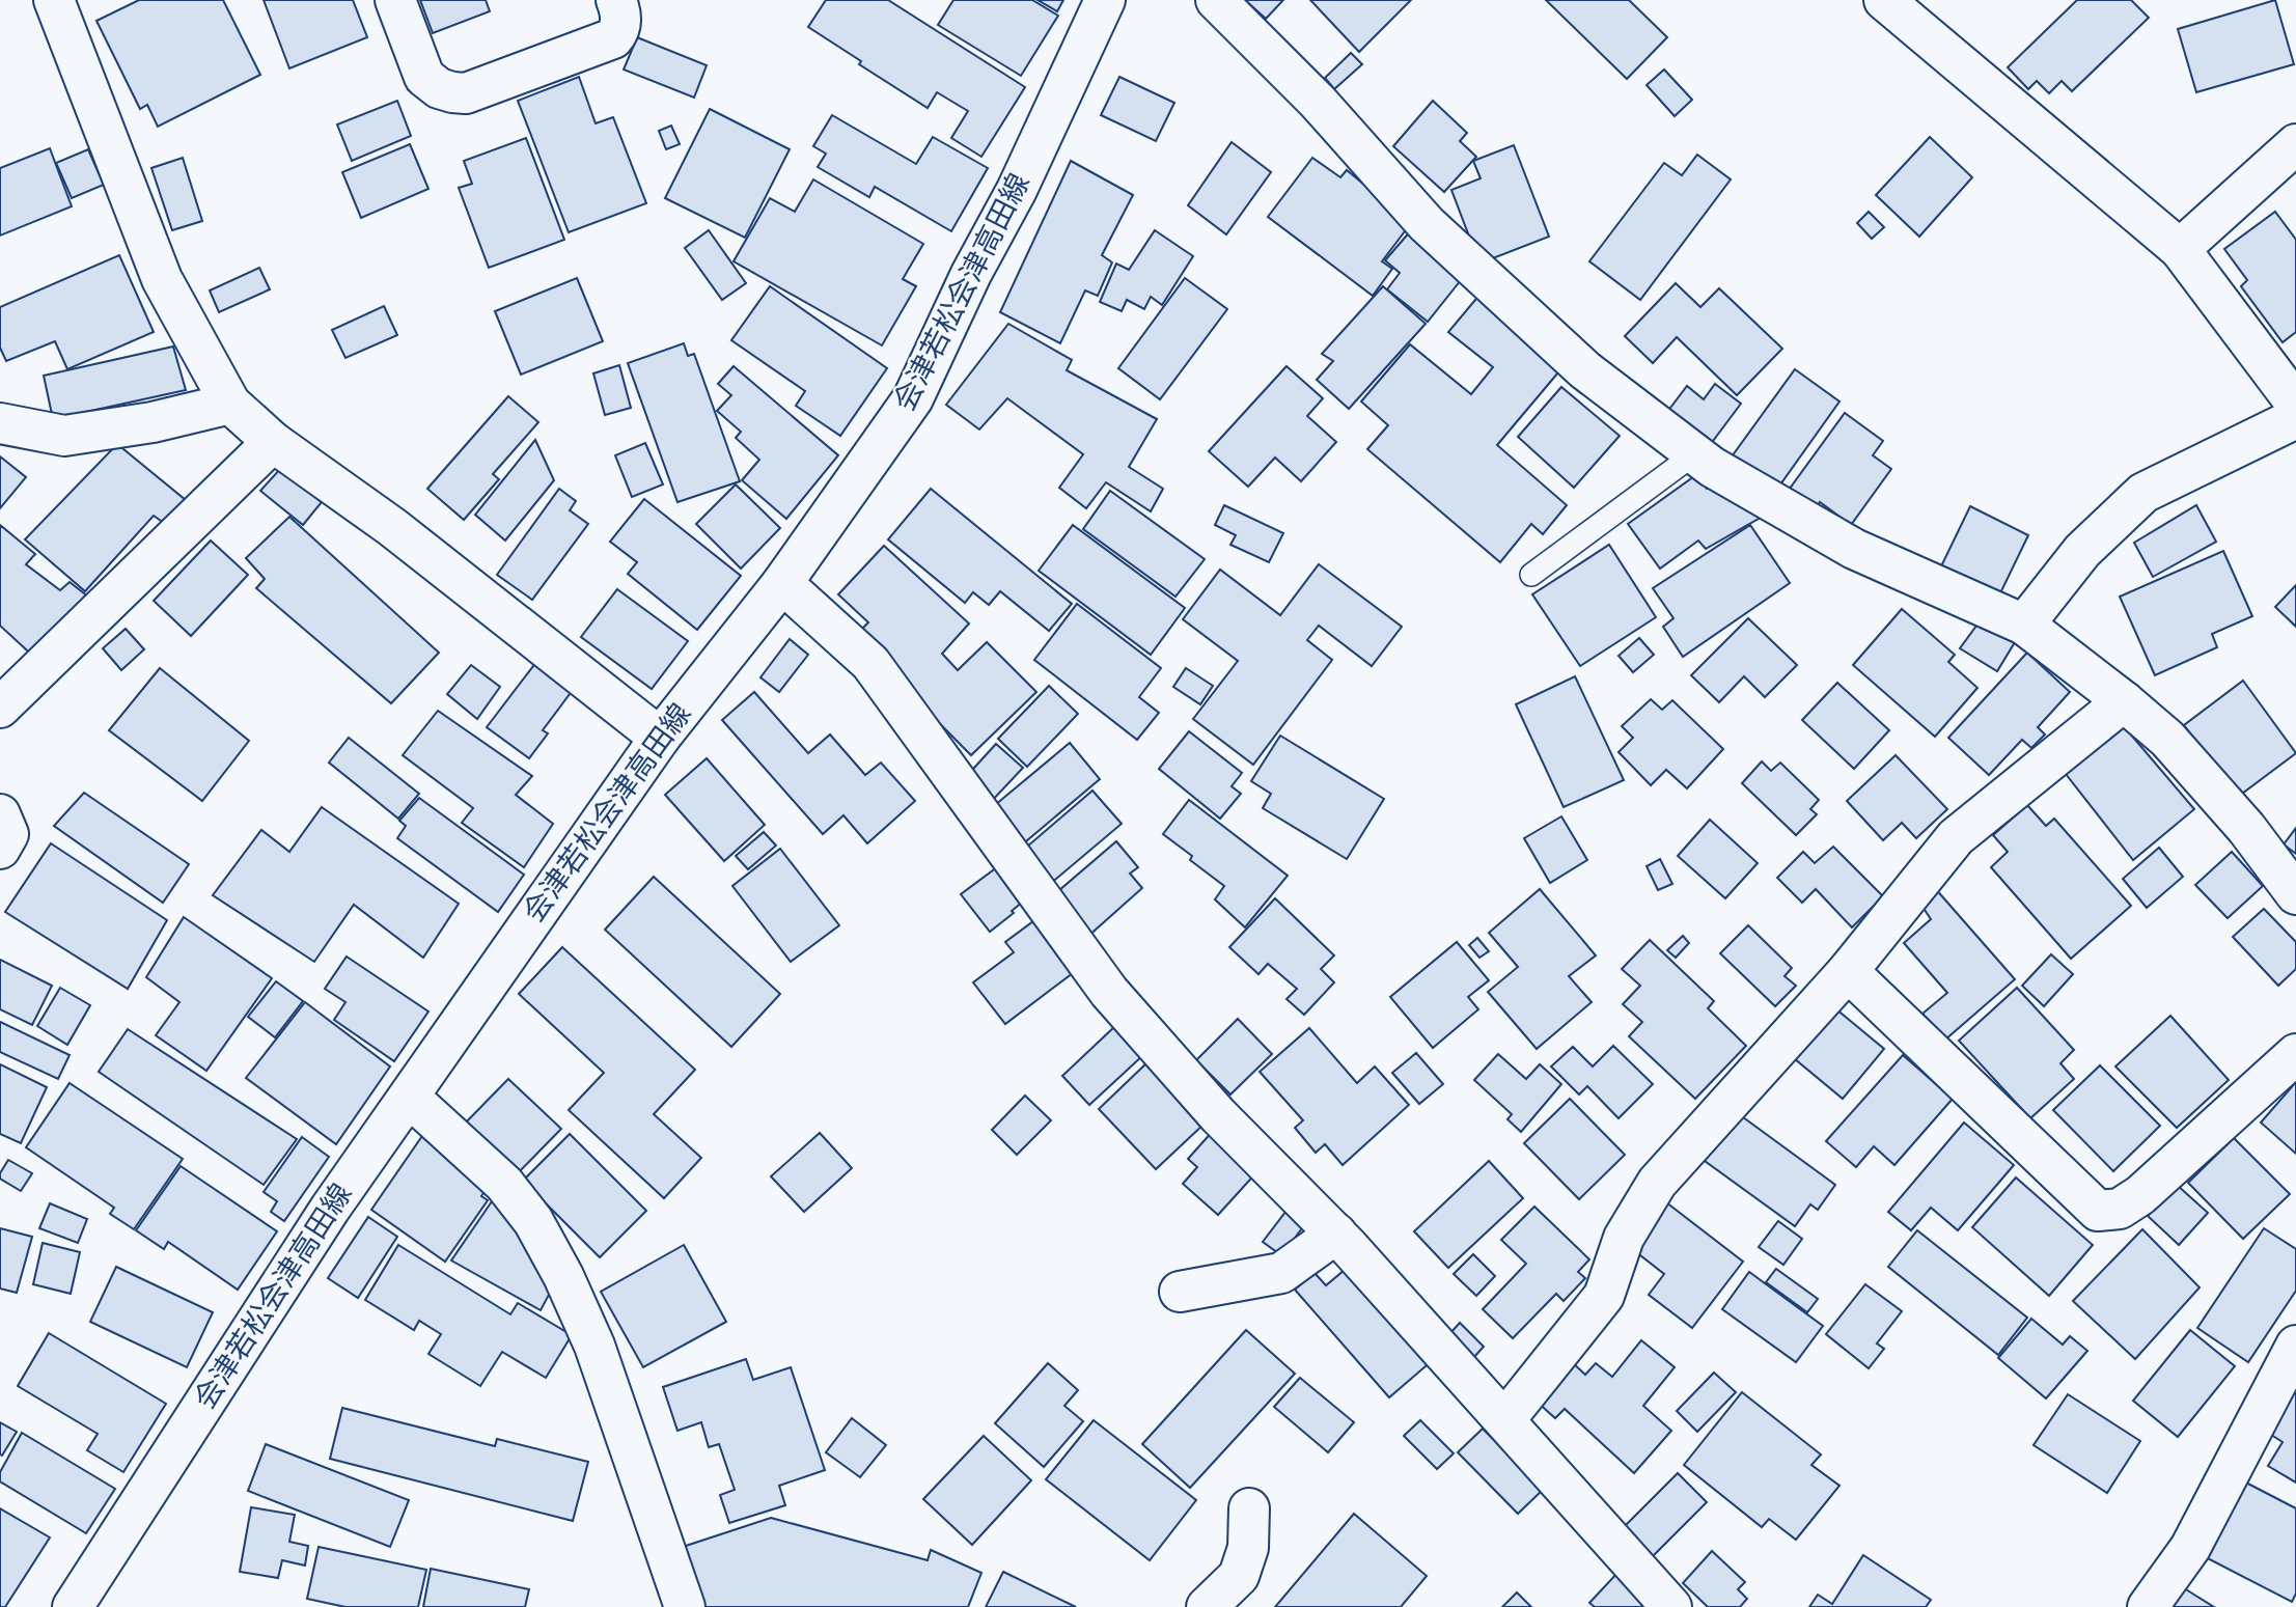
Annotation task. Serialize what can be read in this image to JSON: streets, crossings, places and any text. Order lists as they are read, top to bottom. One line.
{"streets":{"street":["会津若松会津高田線"]}}
